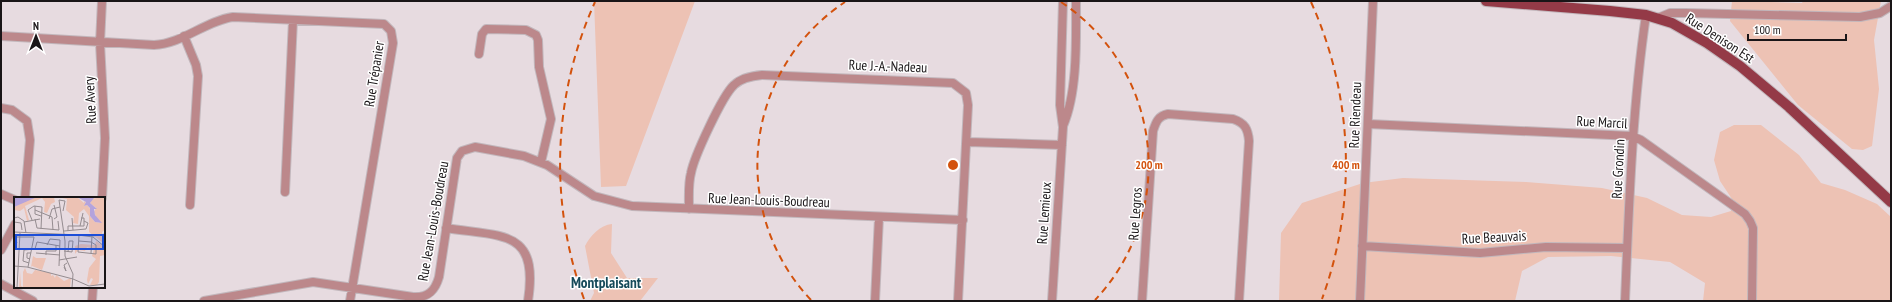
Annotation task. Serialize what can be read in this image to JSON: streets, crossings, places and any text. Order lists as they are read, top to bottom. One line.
{"streets":{"main road":["Rue Denison Est"],"street":["Rue J.-A.-Nadeau","Rue Trépanier","Rue Avery","Rue Riendeau","Rue Marcil","Rue Grondin","Rue Jean-Louis-Boudreau","Rue Lemieux","Rue Legros","Rue Beauvais"]},"crossings":[["Rue Denison Est","Rue Grondin"],["Rue J.-A.-Nadeau","Rue Jean-Louis-Boudreau"],["Rue Trépanier","Rue Avery"],["Rue Trépanier","Rue Jean-Louis-Boudreau"],["Rue Riendeau","Rue Marcil"],["Rue Riendeau","Rue Beauvais"],["Rue Marcil","Rue Grondin"],["Rue Grondin","Rue Beauvais"]],"districts":["Montplaisant"],"scale_bar":"100 m","north":"top","rings":["200 m","400 m"]}
